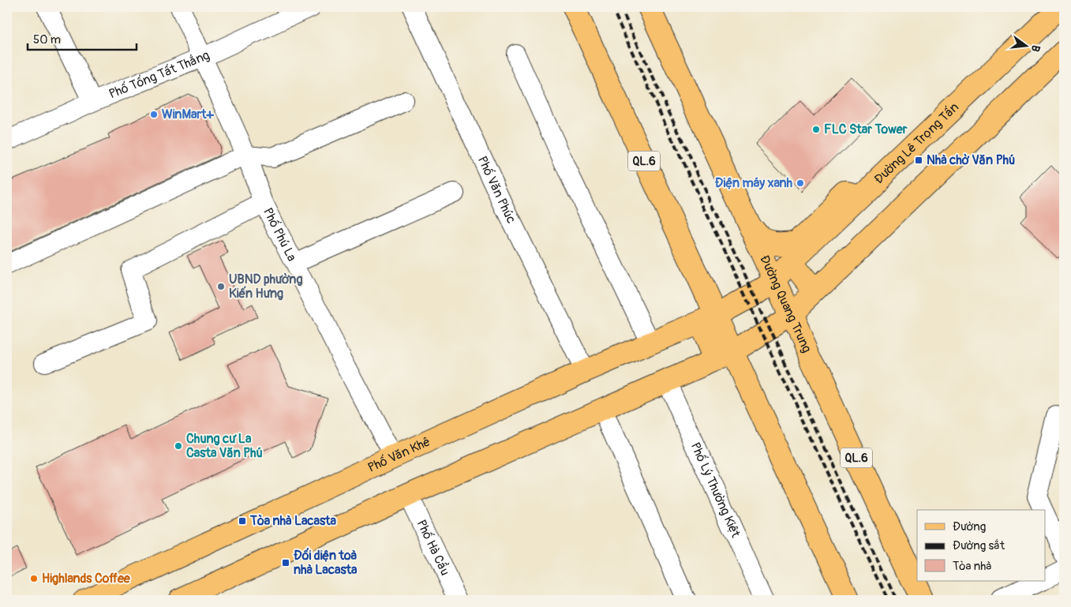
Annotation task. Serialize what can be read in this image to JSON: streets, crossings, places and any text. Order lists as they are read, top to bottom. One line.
{"streets":{"main road":["Đường Lê Trọng Tấn","QL.6","Đường Quang Trung","Phố Văn Khê"],"street":["Phố Tống Tất Thắng","Phố Văn Phúc","Phố Phú La","Phố Lý Thường Kiệt","Phố Hà Cầu"]},"crossings":[["Phố Tống Tất Thắng","Phố Phú La"],["Đường Lê Trọng Tấn","QL.6"],["Đường Lê Trọng Tấn","Đường Quang Trung"],["Đường Lê Trọng Tấn","Phố Văn Khê"],["QL.6","Phố Văn Khê"],["Phố Văn Phúc","Phố Văn Khê"],["Phố Phú La","Phố Văn Khê"]],"places":{"other":["WinMart+","FLC Star Tower","Điện máy xanh","UBND phường Kiến Hưng","Chung cư La Casta Văn Phú","Highlands Coffee"],"transit":["Nhà chờ Văn Phú","Tòa nhà Lacasta","Đối diện toà nhà Lacasta"]},"legend":["Đường","Đường sắt","Tòa nhà"],"scale_bar":"50 m","north":"right"}
